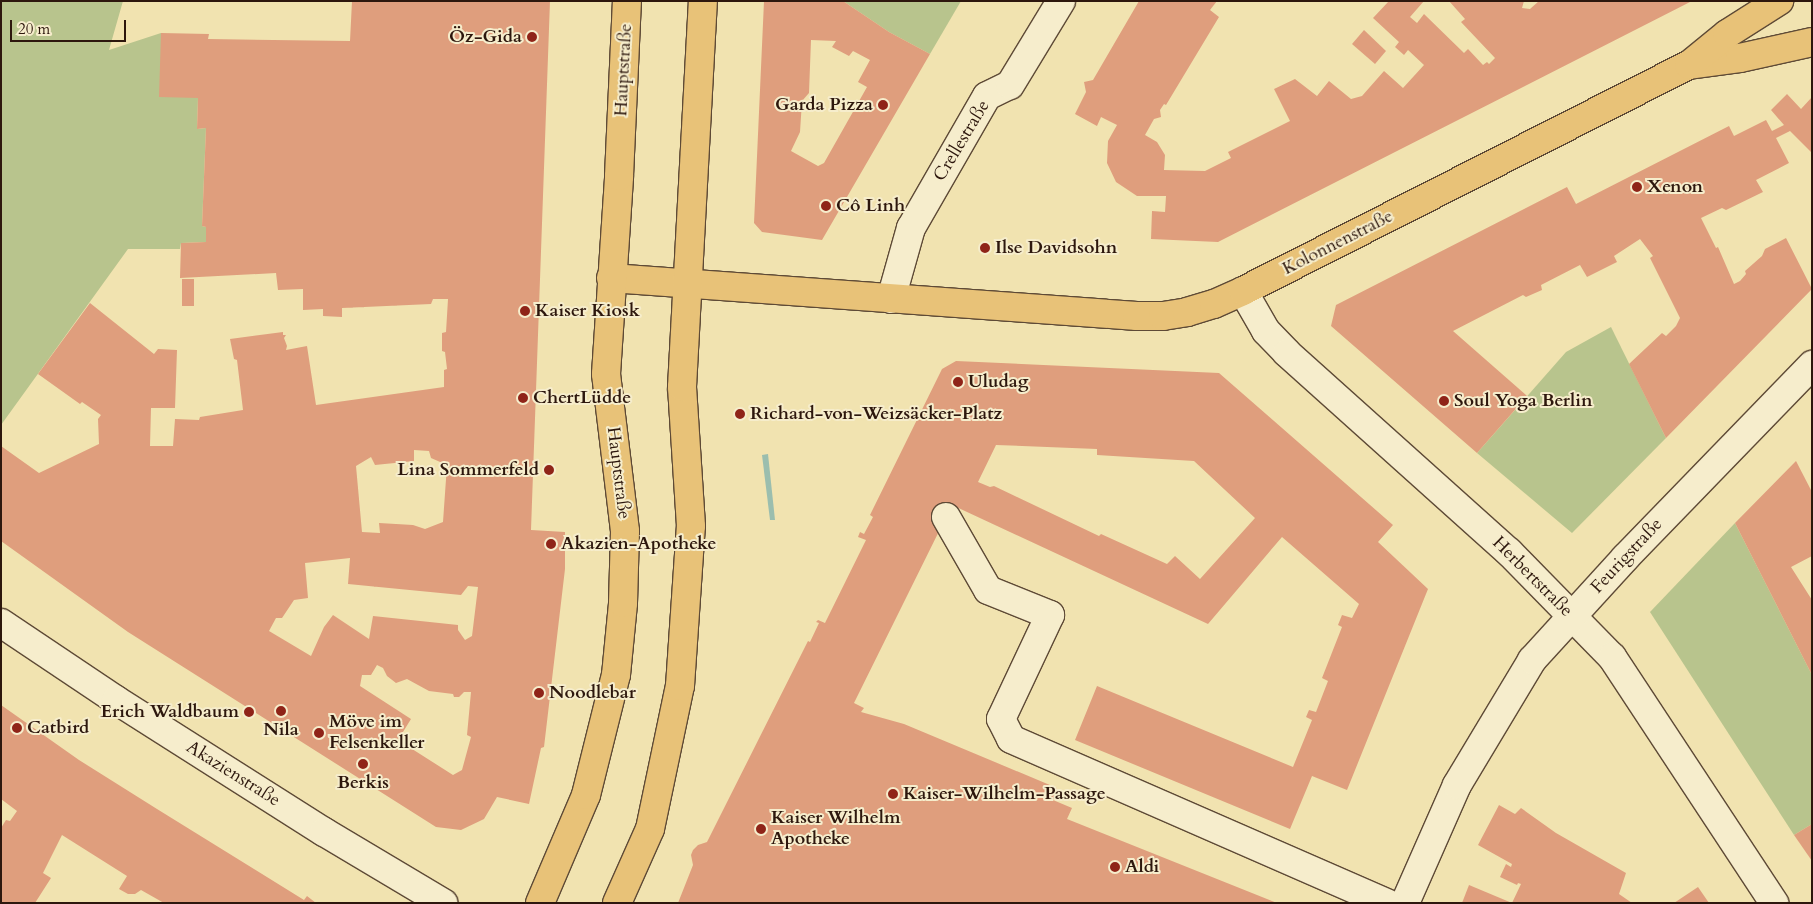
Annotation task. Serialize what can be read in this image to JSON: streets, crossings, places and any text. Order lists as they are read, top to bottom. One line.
{"streets":{"main road":["Hauptstraße","Kolonnenstraße"],"street":["Crellestraße","Feurigstraße","Herbertstraße","Akazienstraße"]},"crossings":[["Crellestraße","Kolonnenstraße"],["Kolonnenstraße","Herbertstraße"],["Feurigstraße","Herbertstraße"]],"places":["Öz-Gida","Garda Pizza","Xenon","Cô Linh","Ilse Davidsohn","Kaiser Kiosk","Uludag","ChertLüdde","Soul Yoga Berlin","Richard-von-Weizsäcker-Platz","Lina Sommerfeld","Akazien-Apotheke","Noodlebar","Nila","Erich Waldbaum","Catbird","Möve im Felsenkeller","Berkis","Kaiser-Wilhelm-Passage","Kaiser Wilhelm Apotheke","Aldi"],"scale_bar":"20 m"}
